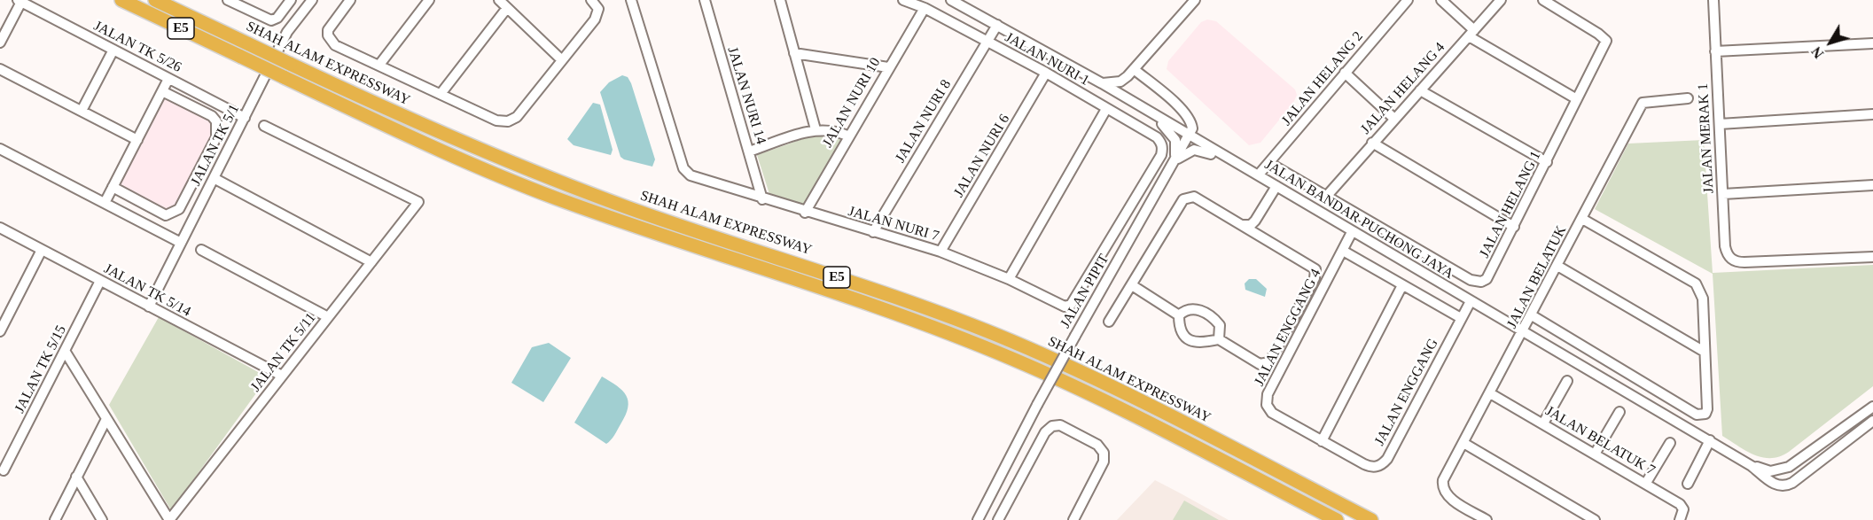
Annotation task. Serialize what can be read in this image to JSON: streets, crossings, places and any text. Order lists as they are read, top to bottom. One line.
{"streets":{"highway":["E5","SHAH ALAM EXPRESSWAY"],"street":["JALAN TK 5/26","JALAN NURI 1","JALAN HELANG 2","JALAN HELANG 4","JALAN NURI 14","JALAN NURI 10","JALAN NURI 8","JALAN MERAK 1","JALAN TK 5/1","JALAN NURI 6","JALAN HELANG 1","JALAN BANDAR PUCHONG JAYA","JALAN NURI 7","JALAN BELATUK","JALAN TK 5/14","JALAN PIPIT","JALAN ENGGANG 4","JALAN TK 5/11","JALAN TK 5/15","JALAN ENGGANG","JALAN BELATUK 7"]},"crossings":[["JALAN TK 5/26","JALAN TK 5/1"],["JALAN NURI 1","JALAN NURI 10"],["JALAN NURI 1","JALAN NURI 8"],["JALAN NURI 1","JALAN NURI 6"],["JALAN NURI 1","JALAN NURI 7"],["JALAN HELANG 2","JALAN HELANG 1"],["JALAN HELANG 2","JALAN BANDAR PUCHONG JAYA"],["JALAN HELANG 4","JALAN HELANG 1"],["JALAN NURI 14","JALAN NURI 7"],["JALAN NURI 10","JALAN NURI 7"],["JALAN NURI 8","JALAN BANDAR PUCHONG JAYA"],["JALAN NURI 8","JALAN NURI 7"],["JALAN TK 5/1","JALAN TK 5/14"],["JALAN NURI 6","JALAN NURI 7"],["JALAN BANDAR PUCHONG JAYA","JALAN BELATUK"],["JALAN BANDAR PUCHONG JAYA","JALAN PIPIT"],["JALAN BANDAR PUCHONG JAYA","JALAN ENGGANG 4"],["JALAN BANDAR PUCHONG JAYA","JALAN ENGGANG"],["JALAN BELATUK","JALAN BELATUK 7"],["JALAN TK 5/14","JALAN TK 5/11"],["JALAN TK 5/14","JALAN TK 5/15"],["JALAN ENGGANG 4","JALAN ENGGANG"]],"north":"bottom left"}
